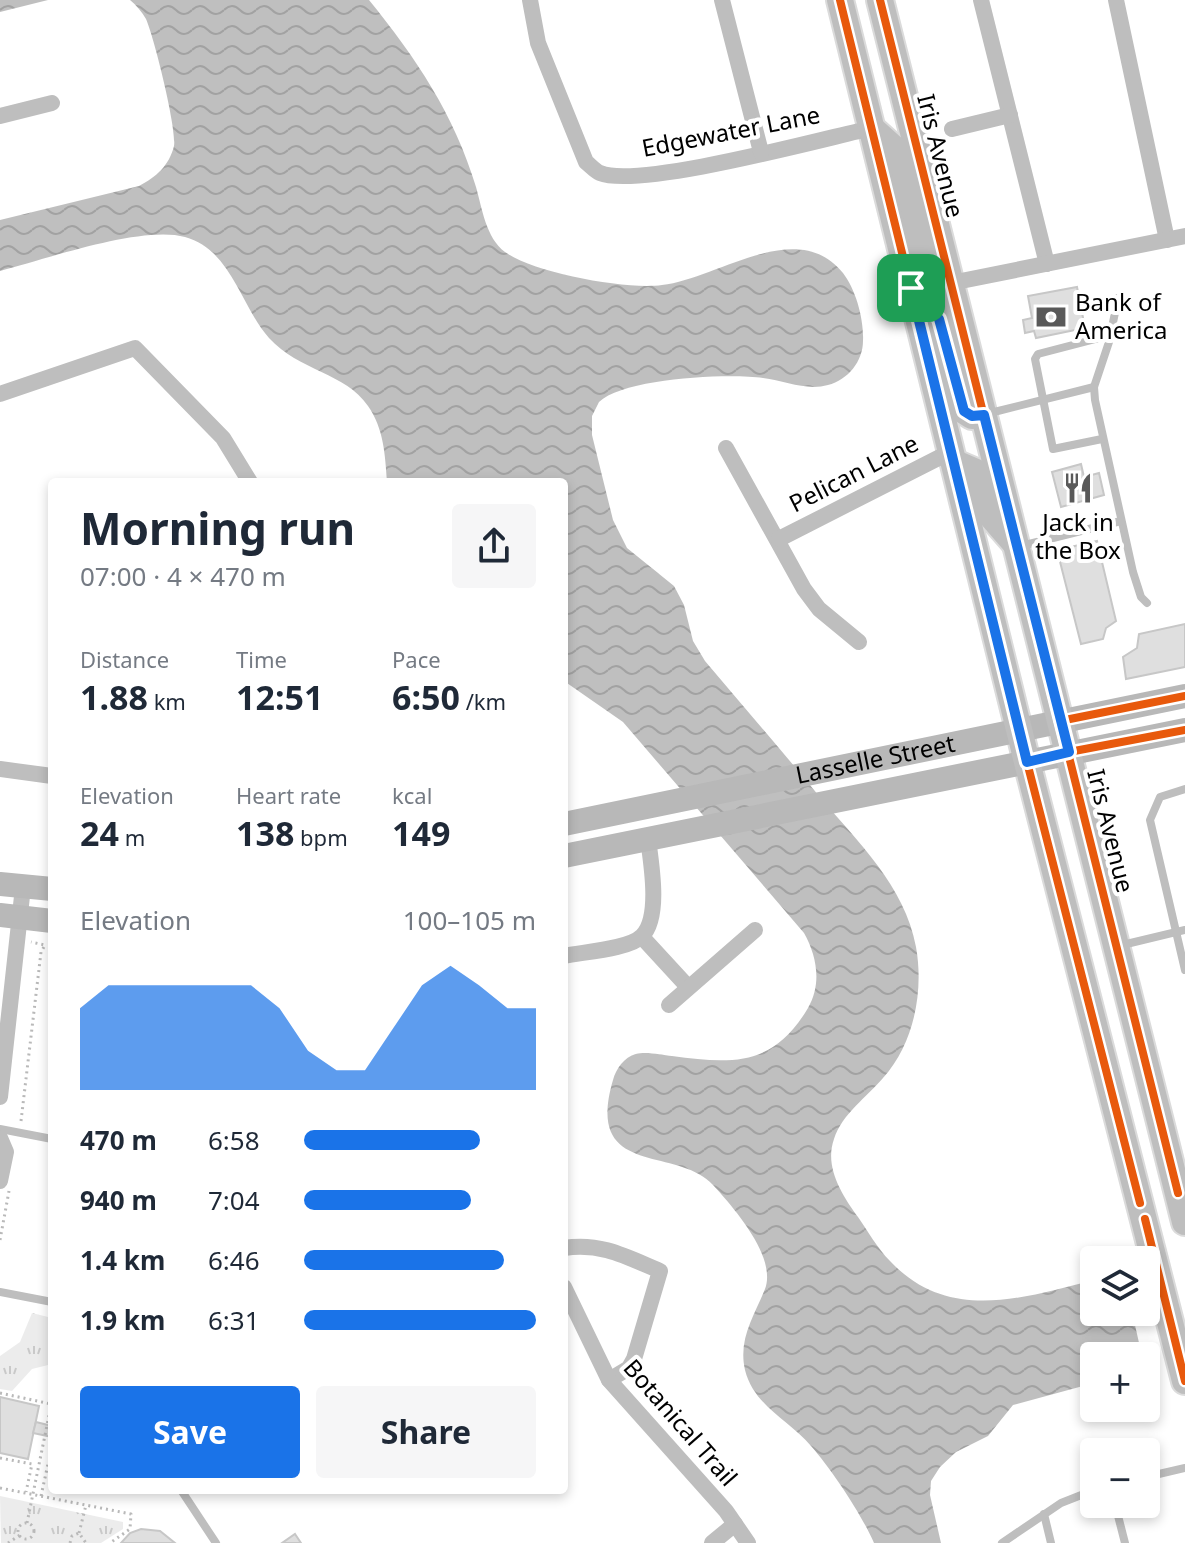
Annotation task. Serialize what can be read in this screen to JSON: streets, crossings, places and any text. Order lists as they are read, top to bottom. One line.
{"streets":{"main road":["Iris Avenue","Lasselle Street"],"street":["Edgewater Lane","Pelican Lane","Botanical Trail"]},"crossings":[["Iris Avenue","Lasselle Street"]],"places":{"bank":["Bank of America"],"restaurant":["Jack in the Box"]},"page":{"heading":["Morning run","07:00 · 4 × 470 m"],"stats":[["Distance","1.88 km"],["Time","12:51"],["Pace","6:50 /km"],["Elevation","24 m"],["Heart rate","138 bpm"],["kcal","149"]],"chart":["Elevation","100–105 m"],"list":[{"name":"470 m","note":"6:58"},{"name":"940 m","note":"7:04"},{"name":"1.4 km","note":"6:46"},{"name":"1.9 km","note":"6:31"}],"map_buttons":["+","−"],"buttons":["Save","Share"]}}
